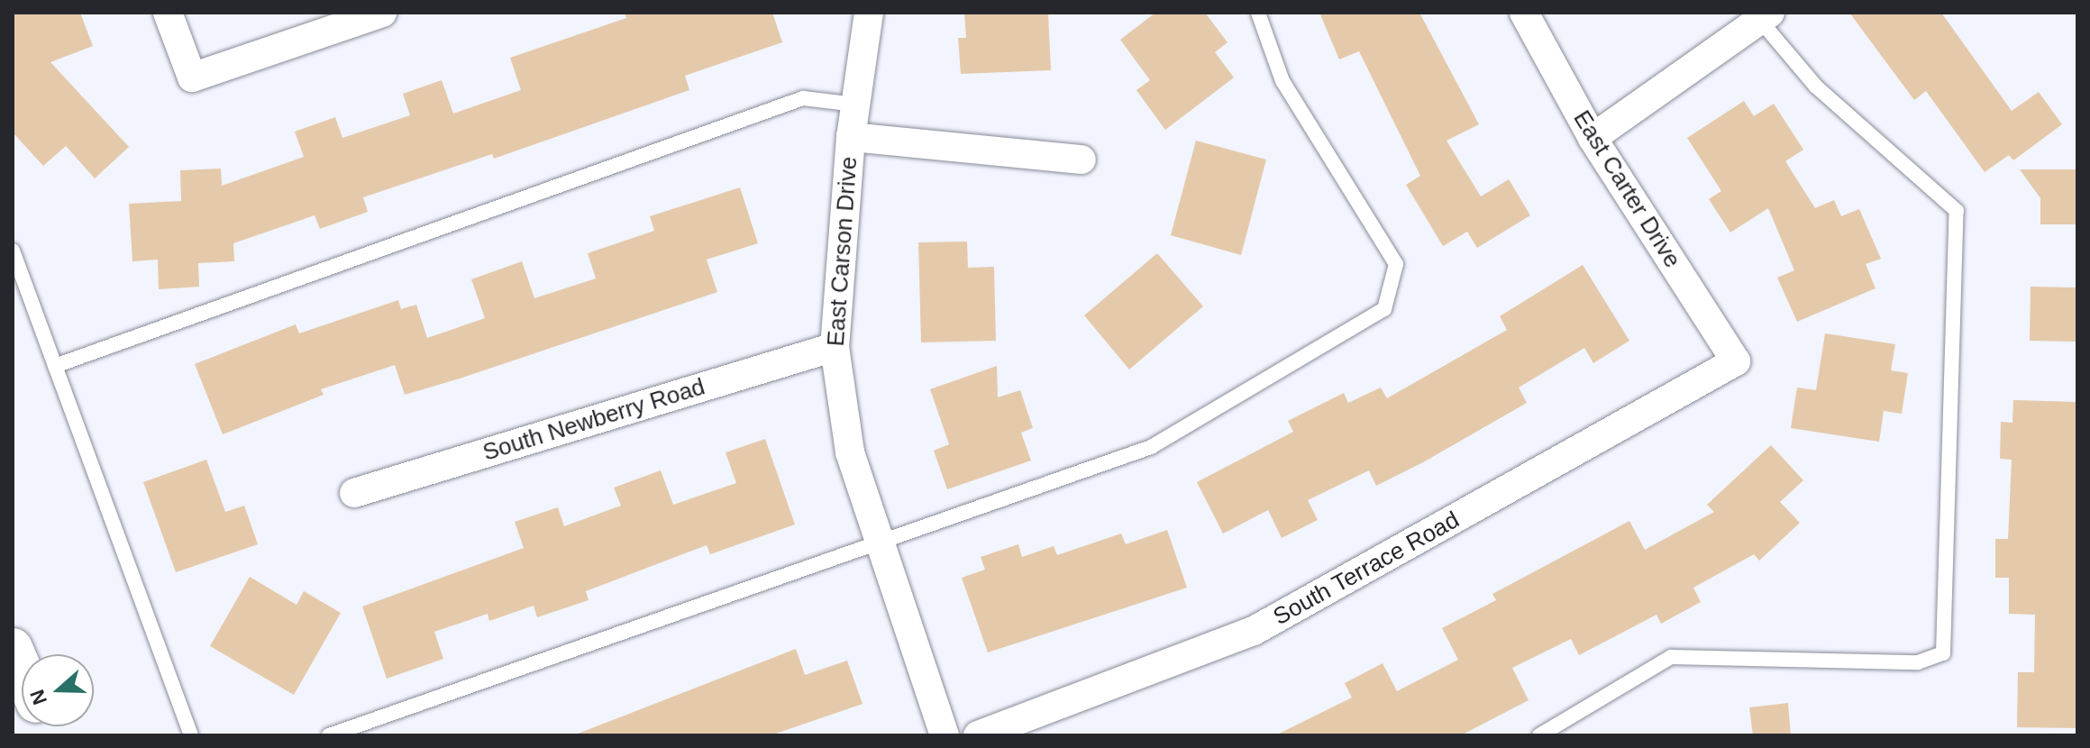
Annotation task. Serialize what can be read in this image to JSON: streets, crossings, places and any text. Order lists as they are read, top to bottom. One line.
{"streets":{"street":["East Carter Drive","East Carson Drive","South Newberry Road","South Terrace Road"]},"crossings":[["East Carter Drive","South Terrace Road"],["East Carson Drive","South Newberry Road"]],"north":"left"}
